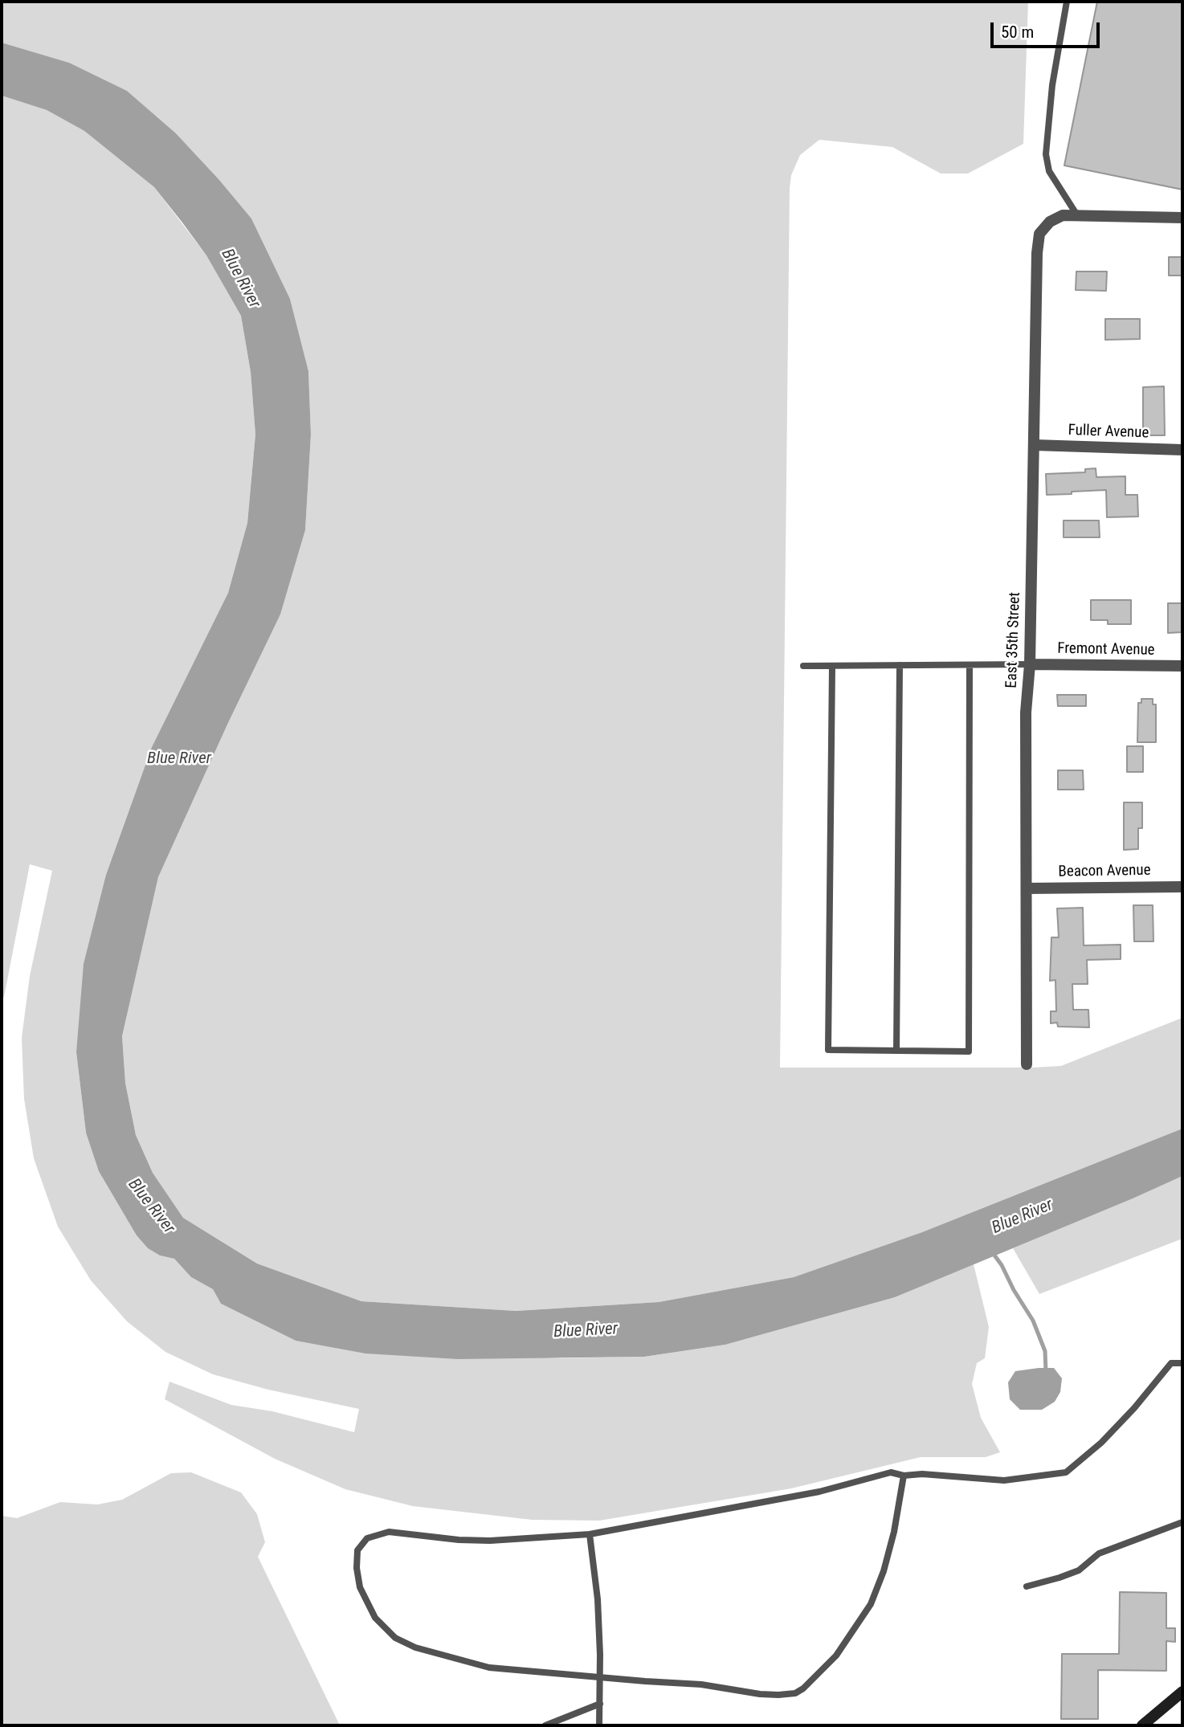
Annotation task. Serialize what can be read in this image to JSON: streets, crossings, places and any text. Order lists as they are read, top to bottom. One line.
{"streets":{"street":["Fuller Avenue","East 35th Street","Fremont Avenue","Beacon Avenue"]},"crossings":[["Fuller Avenue","East 35th Street"],["East 35th Street","Fremont Avenue"],["East 35th Street","Beacon Avenue"]],"water":["Blue River"],"scale_bar":"50 m"}
